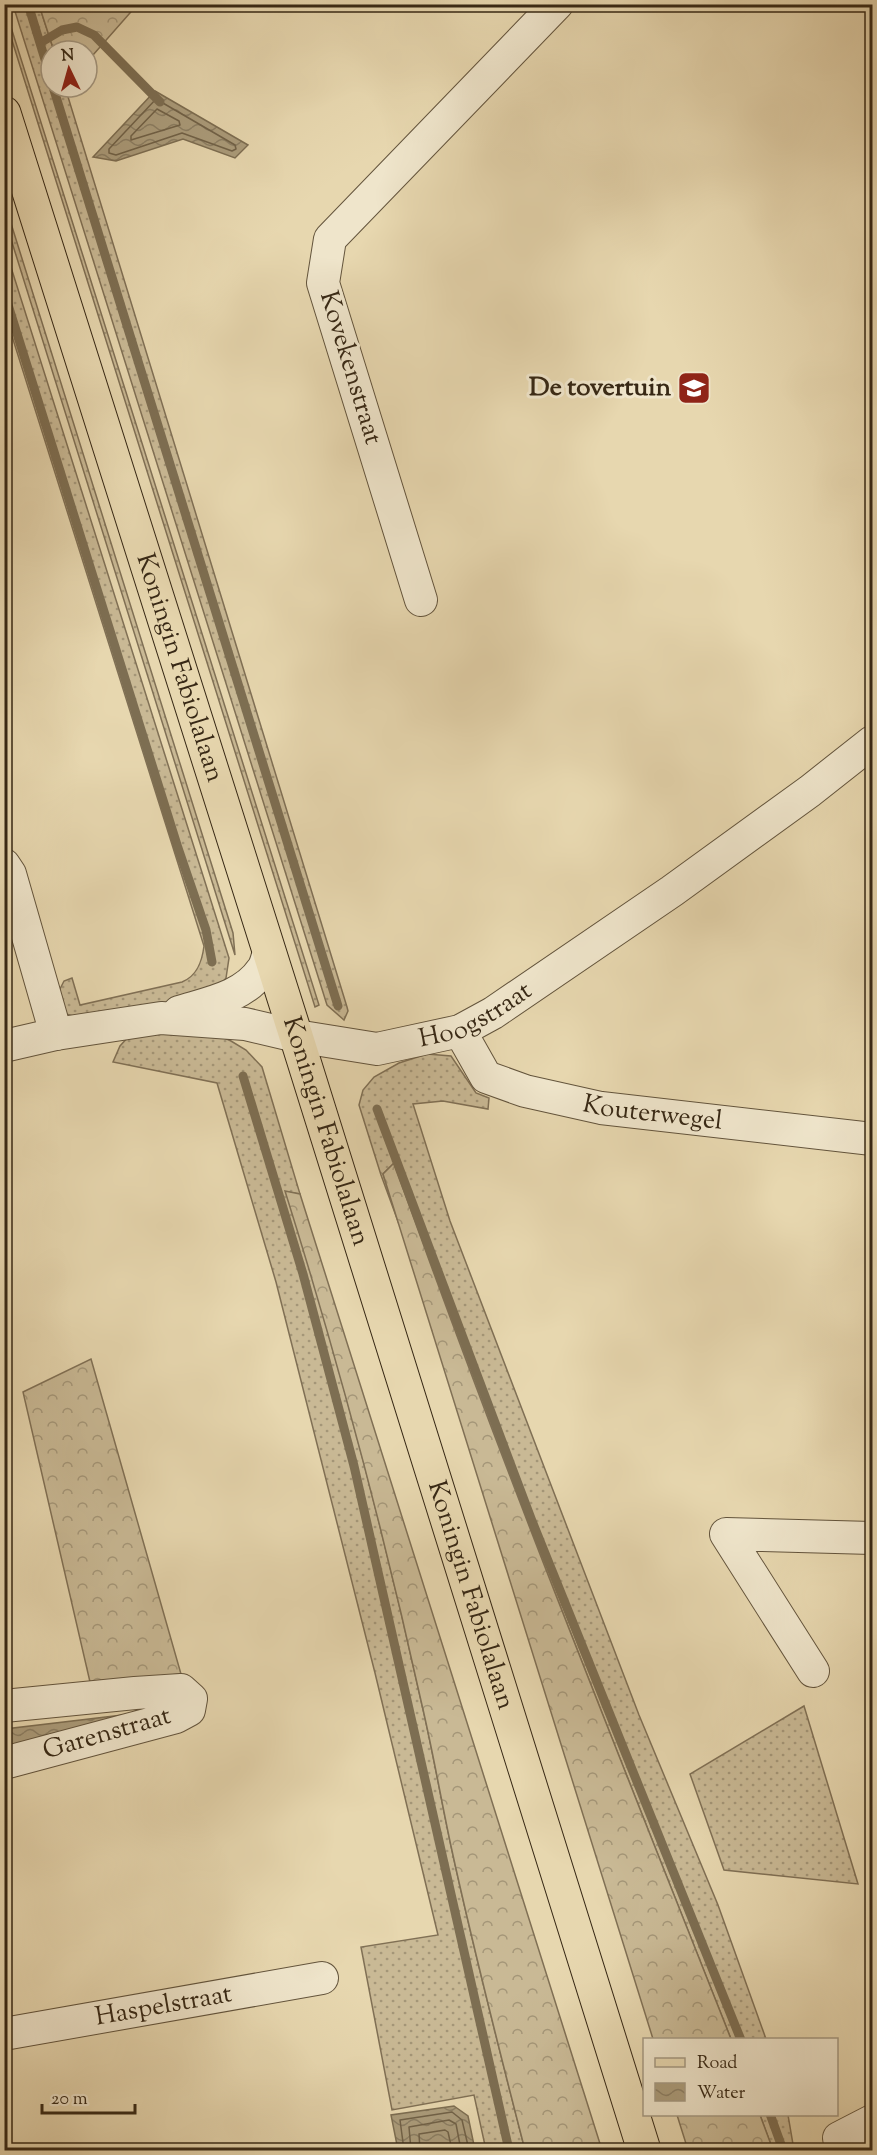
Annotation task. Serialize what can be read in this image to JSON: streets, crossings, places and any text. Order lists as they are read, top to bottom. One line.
{"streets":{"main road":["Koningin Fabiolalaan"],"street":["Kovekenstraat","Hoogstraat","Kouterwegel","Garenstraat","Haspelstraat"]},"crossings":[["Koningin Fabiolalaan","Hoogstraat"],["Hoogstraat","Kouterwegel"]],"places":{"school or university":["De tovertuin"]},"legend":["Road","Water"],"scale_bar":"20 m","north":"top"}
